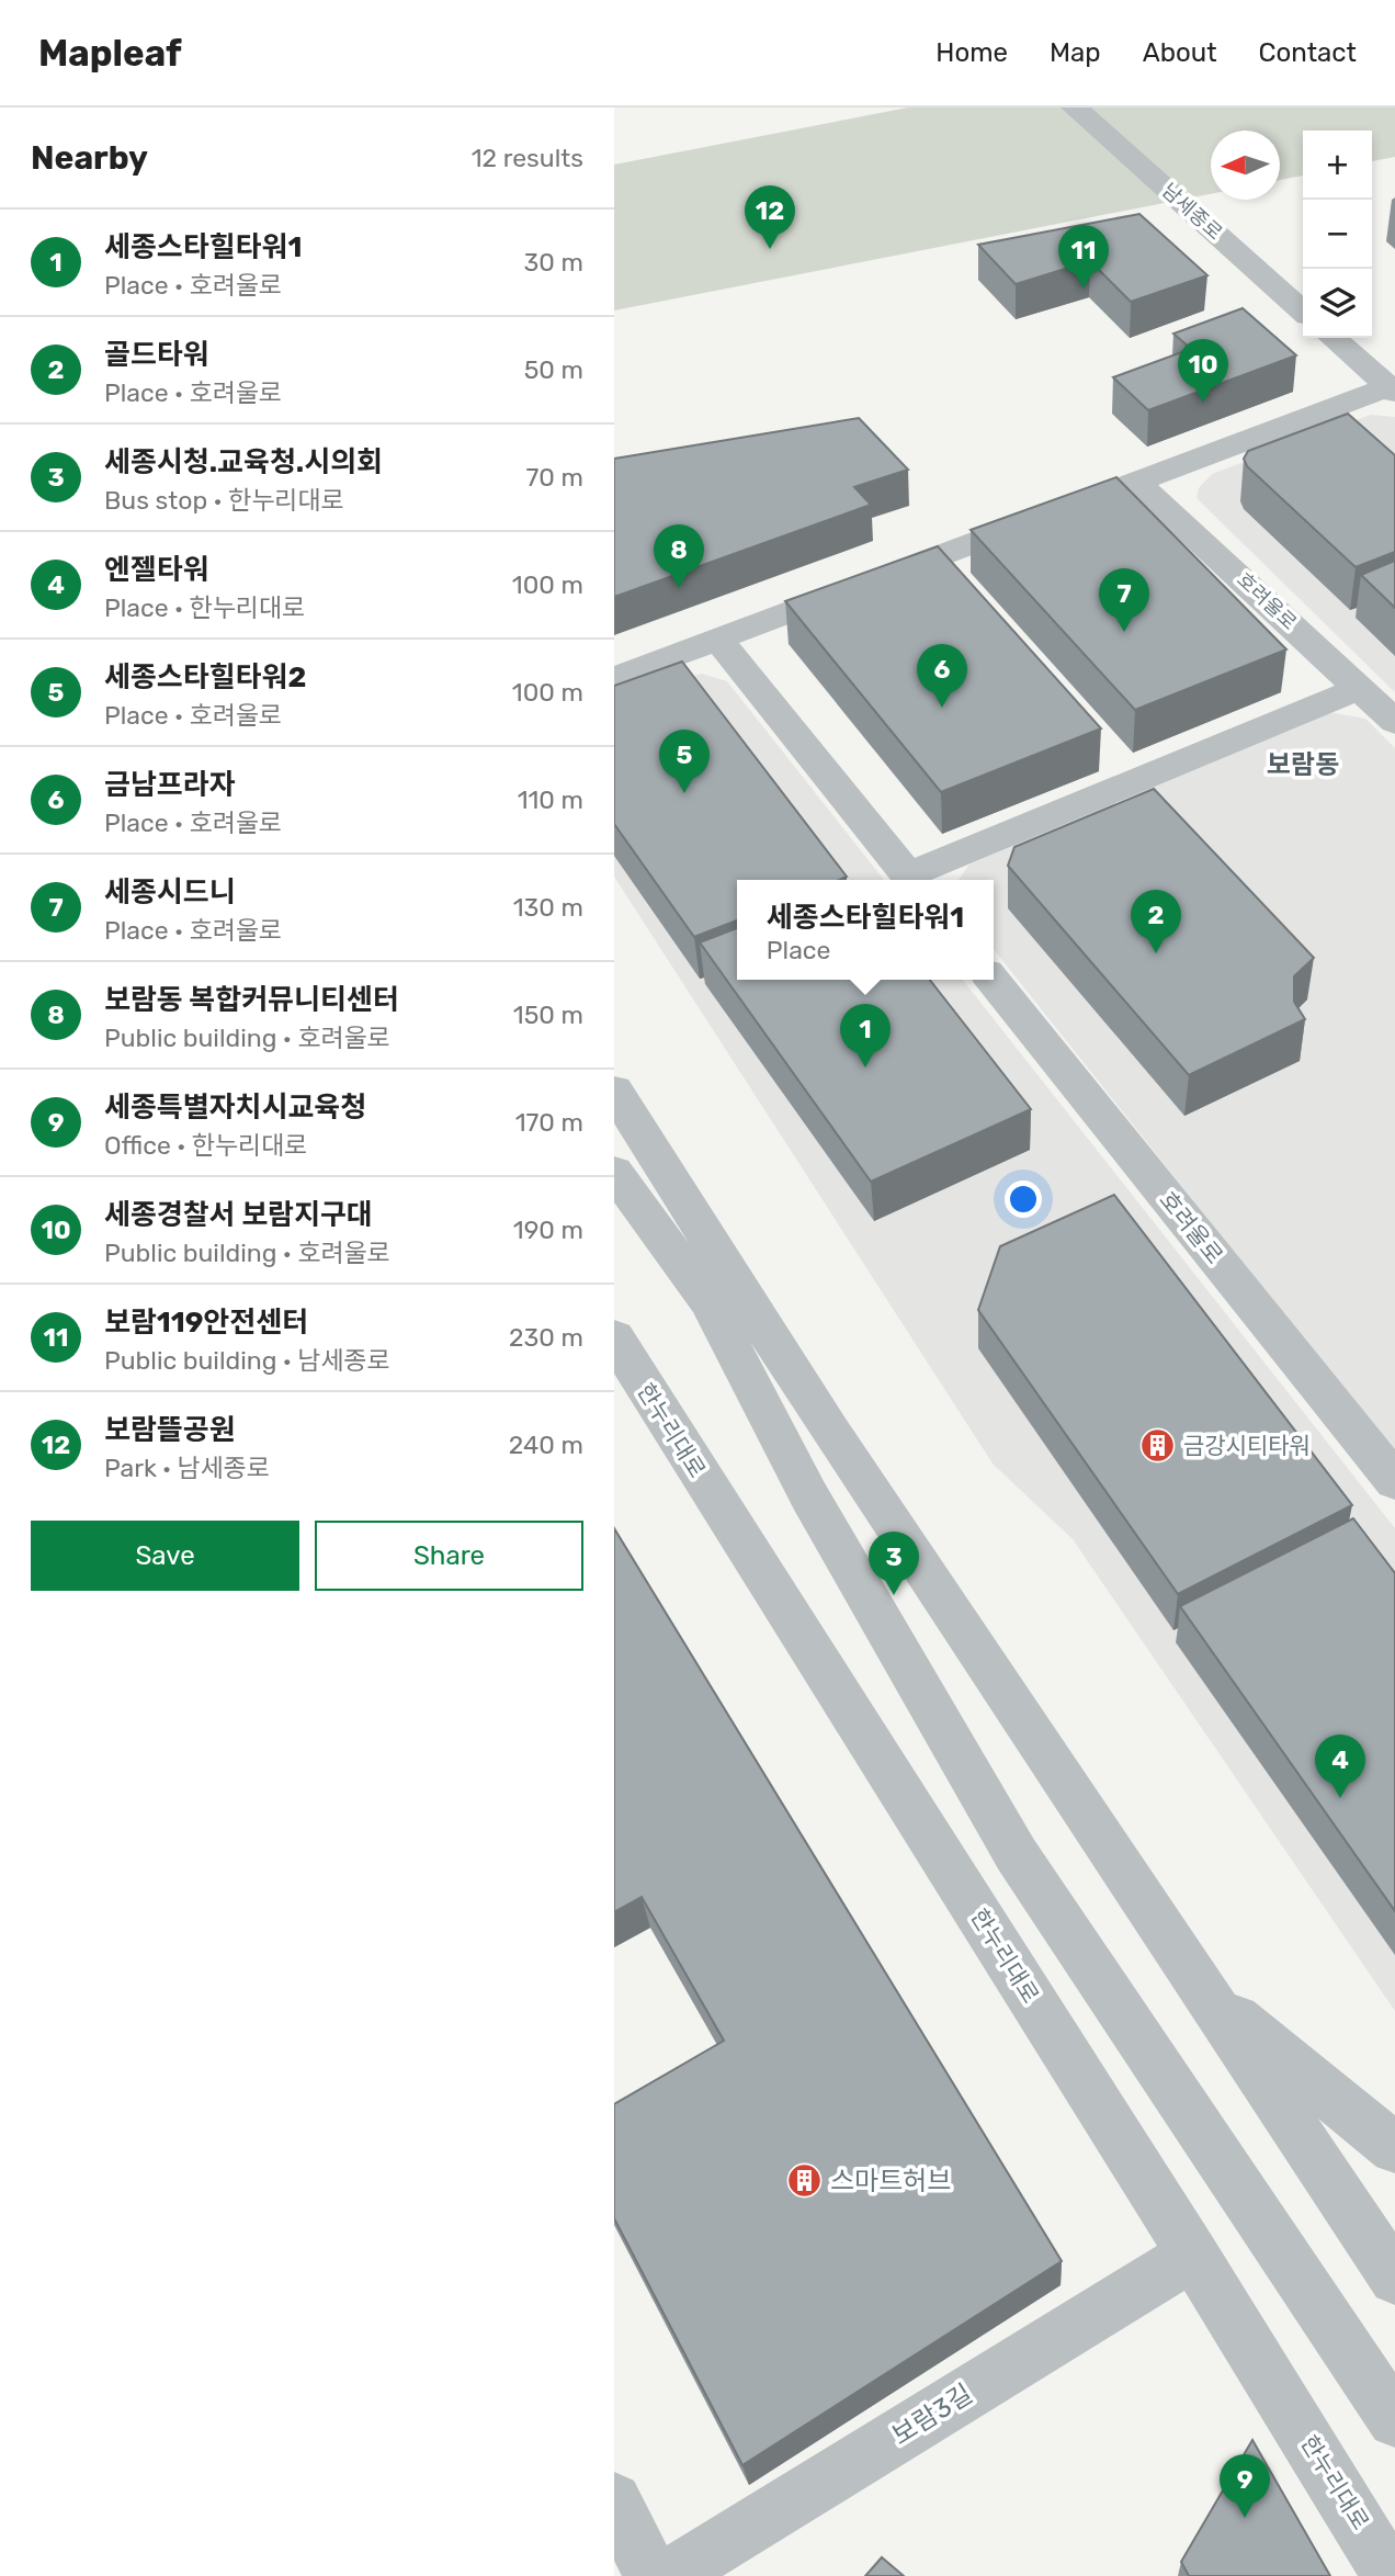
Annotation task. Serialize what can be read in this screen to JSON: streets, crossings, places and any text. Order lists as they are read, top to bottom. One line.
{"streets":{"street":["남세종로","호려울로","한누리대로","보람3길"]},"crossings":[["한누리대로","보람3길"]],"districts":["보람동"],"places":{"building":["금강시티타워","스마트허브"]},"north":"left","page":{"header":"Mapleaf","nav":["Home","Map","About","Contact"],"heading":["Nearby","12 results"],"map_buttons":["+","−"],"pins":["12","11","10","8","7","6","5","2","1","3","4","9"],"list":[{"mark":"1","name":"세종스타힐타워1","note":"Place · 호려울로","value":"30 m"},{"mark":"2","name":"골드타워","note":"Place · 호려울로","value":"50 m"},{"mark":"3","name":"세종시청.교육청.시의회","note":"Bus stop · 한누리대로","value":"70 m"},{"mark":"4","name":"엔젤타워","note":"Place · 한누리대로","value":"100 m"},{"mark":"5","name":"세종스타힐타워2","note":"Place · 호려울로","value":"100 m"},{"mark":"6","name":"금남프라자","note":"Place · 호려울로","value":"110 m"},{"mark":"7","name":"세종시드니","note":"Place · 호려울로","value":"130 m"},{"mark":"8","name":"보람동 복합커뮤니티센터","note":"Public building · 호려울로","value":"150 m"},{"mark":"9","name":"세종특별자치시교육청","note":"Office · 한누리대로","value":"170 m"},{"mark":"10","name":"세종경찰서 보람지구대","note":"Public building · 호려울로","value":"190 m"},{"mark":"11","name":"보람119안전센터","note":"Public building · 남세종로","value":"230 m"},{"mark":"12","name":"보람뜰공원","note":"Park · 남세종로","value":"240 m"}],"popup":["세종스타힐타워1","Place"],"buttons":["Save","Share"]}}
